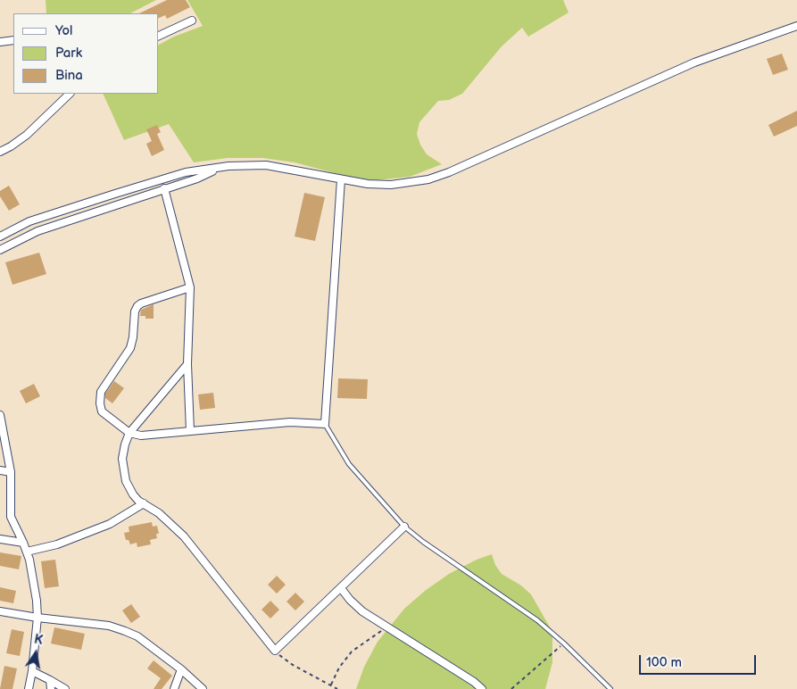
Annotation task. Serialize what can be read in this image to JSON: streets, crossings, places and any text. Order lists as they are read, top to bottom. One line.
{"legend":["Yol","Park","Bina"],"scale_bar":"100 m","north":"top"}
